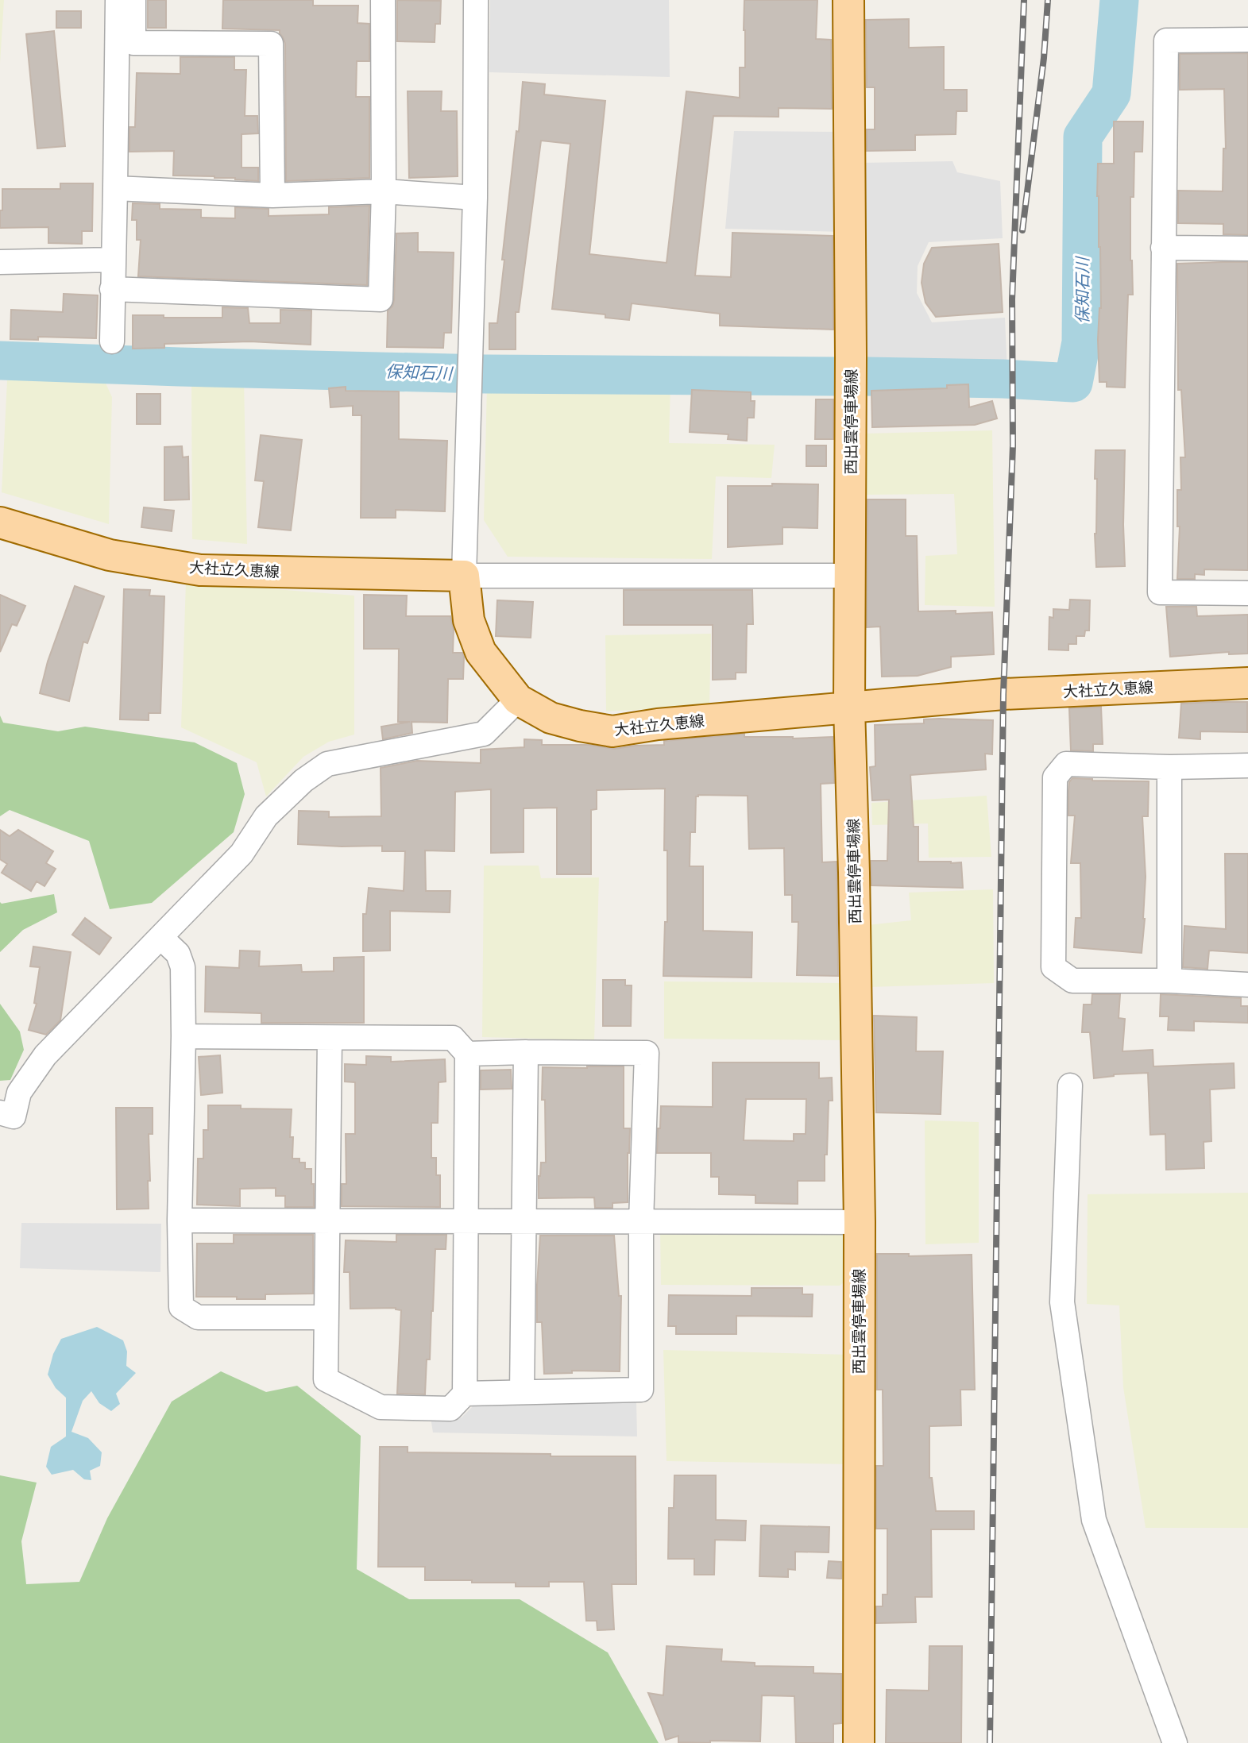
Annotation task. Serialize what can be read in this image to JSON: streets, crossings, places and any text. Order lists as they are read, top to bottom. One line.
{"streets":{"main road":["西出雲停車場線","大社立久恵線"]},"crossings":[["西出雲停車場線","大社立久恵線"]],"water":["保知石川"]}
